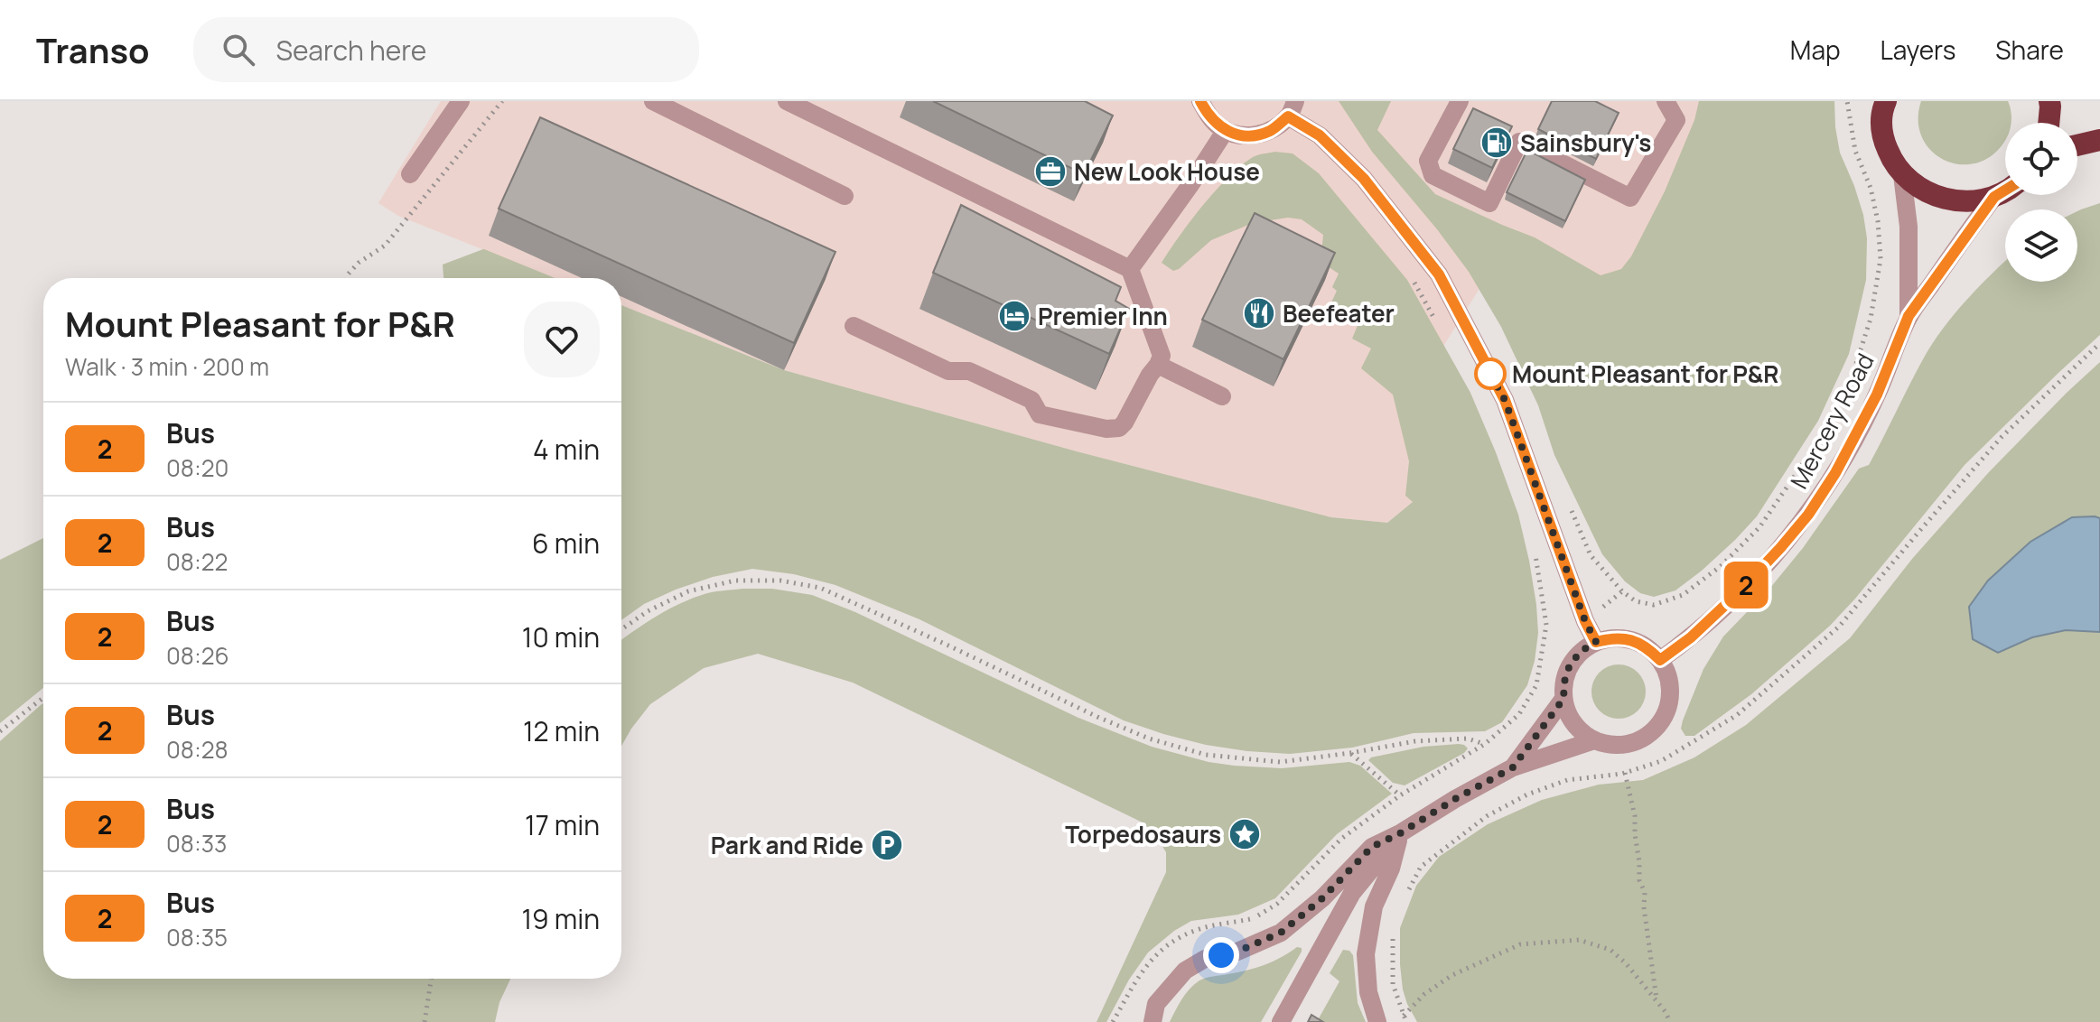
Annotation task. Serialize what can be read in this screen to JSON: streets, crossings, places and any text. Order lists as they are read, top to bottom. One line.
{"streets":{"street":["Mercery Road"]},"places":{"fuel station":["Sainsbury's"],"office":["New Look House"],"restaurant":["Beefeater"],"hotel":["Premier Inn"],"other":["Mount Pleasant for P&R"],"place":["Torpedosaurs"],"parking":["Park and Ride"]},"lines":["bus line 2"],"page":{"header":"Transo","search":"Search here","nav":["Map","Layers","Share"],"on_map":"2","heading":["Mount Pleasant for P&R","Walk · 3 min · 200 m"],"list":[{"mark":"2","name":"Bus","note":"08:20","value":"4 min"},{"mark":"2","name":"Bus","note":"08:22","value":"6 min"},{"mark":"2","name":"Bus","note":"08:26","value":"10 min"},{"mark":"2","name":"Bus","note":"08:28","value":"12 min"},{"mark":"2","name":"Bus","note":"08:33","value":"17 min"},{"mark":"2","name":"Bus","note":"08:35","value":"19 min"}]}}
